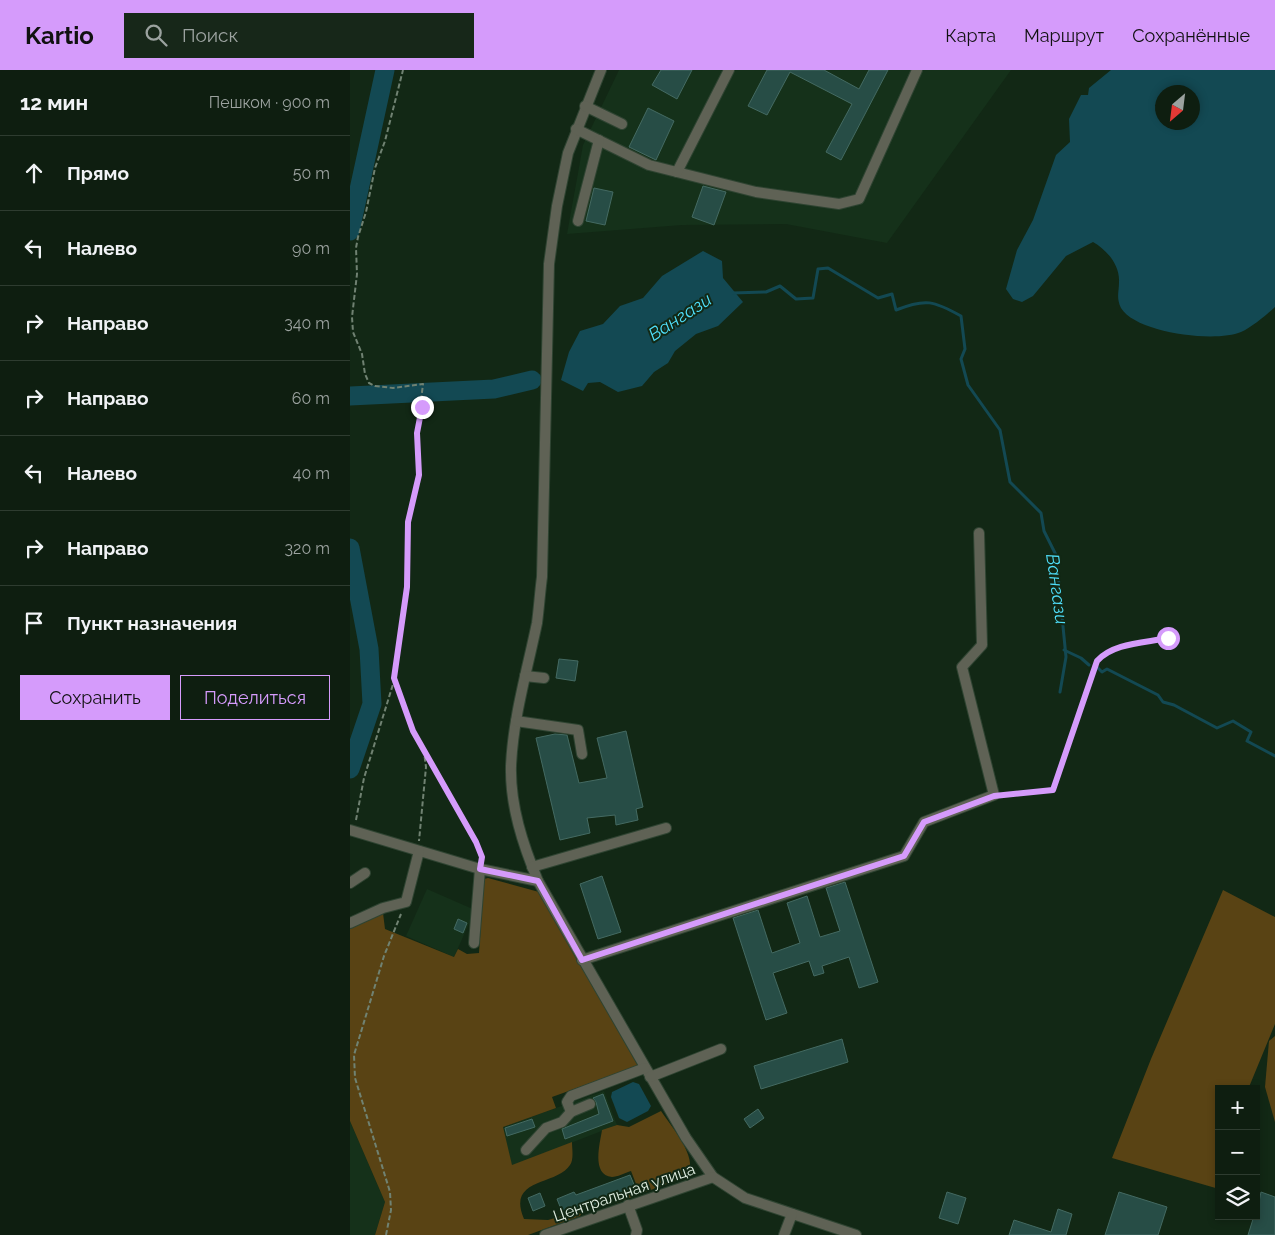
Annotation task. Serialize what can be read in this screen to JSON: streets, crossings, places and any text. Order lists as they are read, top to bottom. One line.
{"streets":{"street":["Центральная улица"]},"water":["Вангази"],"north":"bottom left","page":{"header":"Kartio","search":"Поиск","nav":["Карта","Маршрут","Сохранённые"],"heading":["12 мин","Пешком · 900 m"],"list":[["Прямо","50 m"],["Налево","90 m"],["Направо","340 m"],["Направо","60 m"],["Налево","40 m"],["Направо","320 m"],"Пункт назначения"],"buttons":["Сохранить","Поделиться"],"map_buttons":["+","−"]}}
